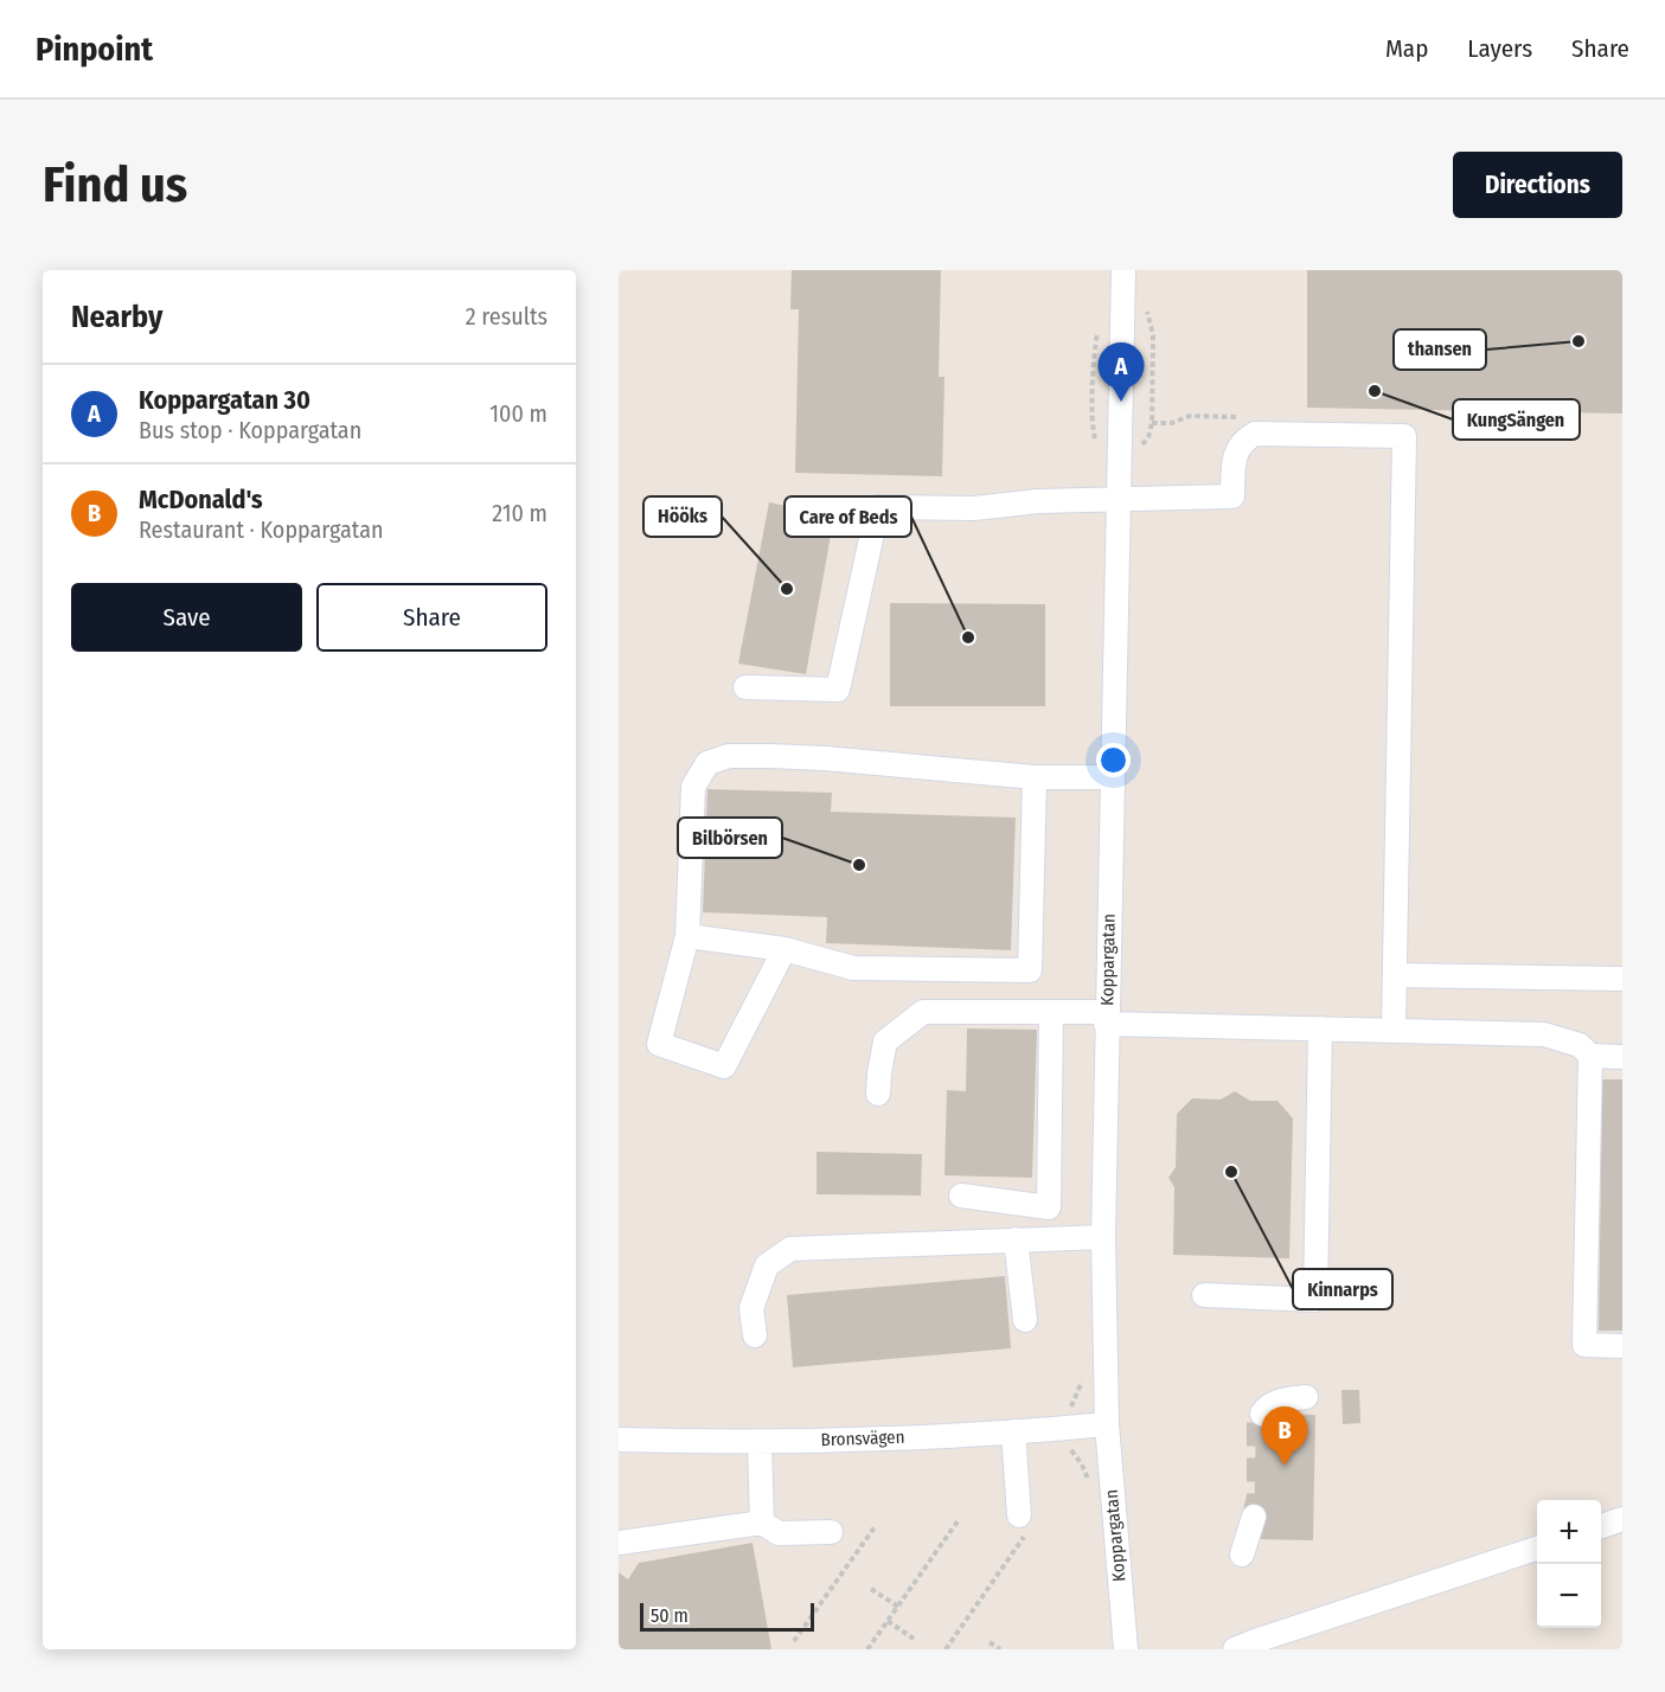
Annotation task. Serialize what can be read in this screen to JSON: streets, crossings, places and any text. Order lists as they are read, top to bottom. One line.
{"streets":{"street":["Koppargatan","Bronsvägen"]},"crossings":[["Koppargatan","Bronsvägen"]],"places":["thansen","KungSängen","Hööks","Care of Beds","Bilbörsen","Kinnarps"],"scale_bar":"50 m","page":{"header":"Pinpoint","nav":["Map","Layers","Share"],"buttons":["Directions",["Save","Share"]],"title":"Find us","heading":["Nearby","2 results"],"pins":["A","B"],"list":[{"mark":"A","name":"Koppargatan 30","note":"Bus stop · Koppargatan","value":"100 m"},{"mark":"B","name":"McDonald's","note":"Restaurant · Koppargatan","value":"210 m"}],"map_buttons":["+","−"],"scale":"50 m"}}
